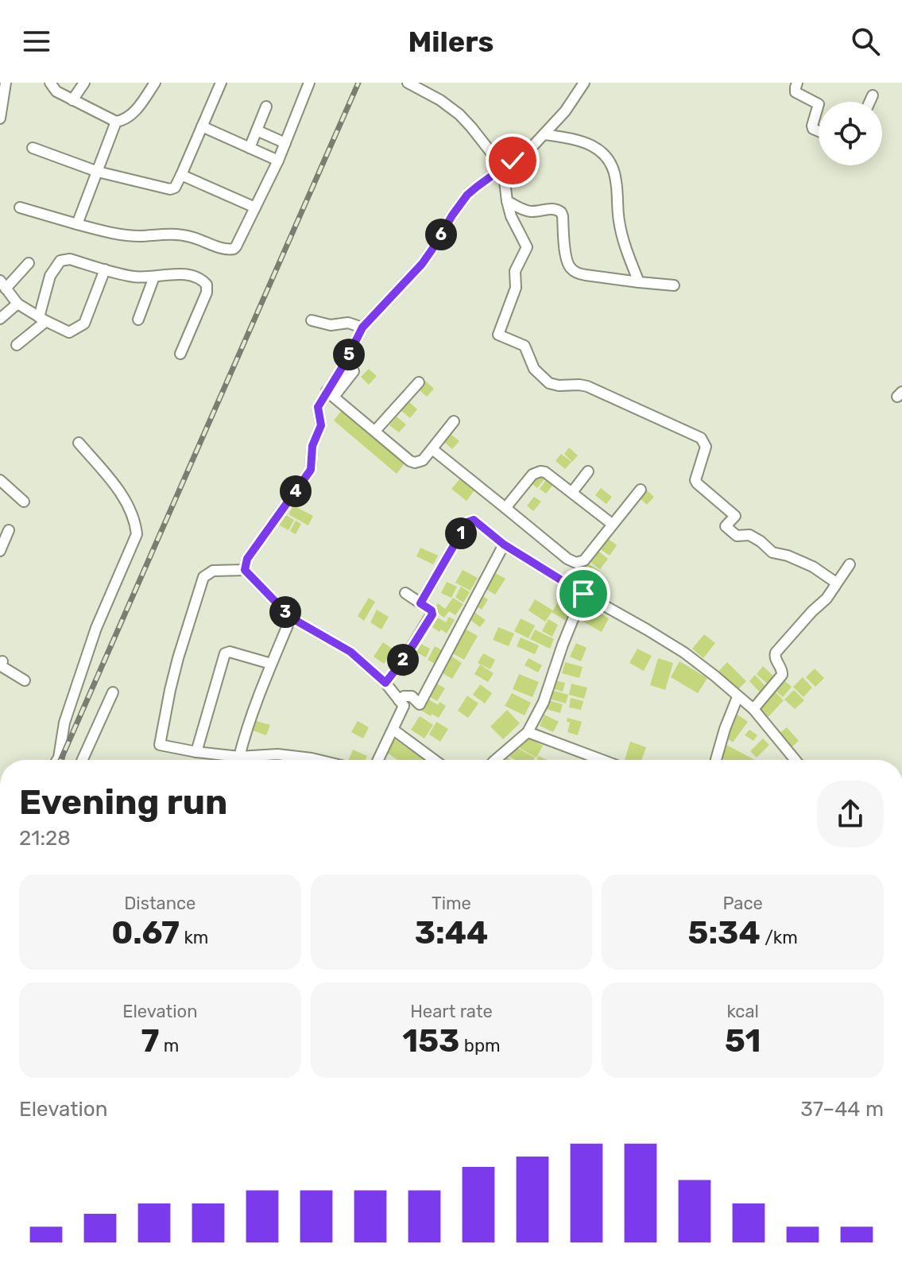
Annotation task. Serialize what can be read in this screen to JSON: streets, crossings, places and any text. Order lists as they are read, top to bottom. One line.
{"page":{"header":"Milers","pins":["6","5","4","1","3","2"],"heading":["Evening run","21:28"],"stats":[["Distance","0.67 km"],["Time","3:44"],["Pace","5:34 /km"],["Elevation","7 m"],["Heart rate","153 bpm"],["kcal","51"]],"chart":["Elevation","37–44 m"]}}
